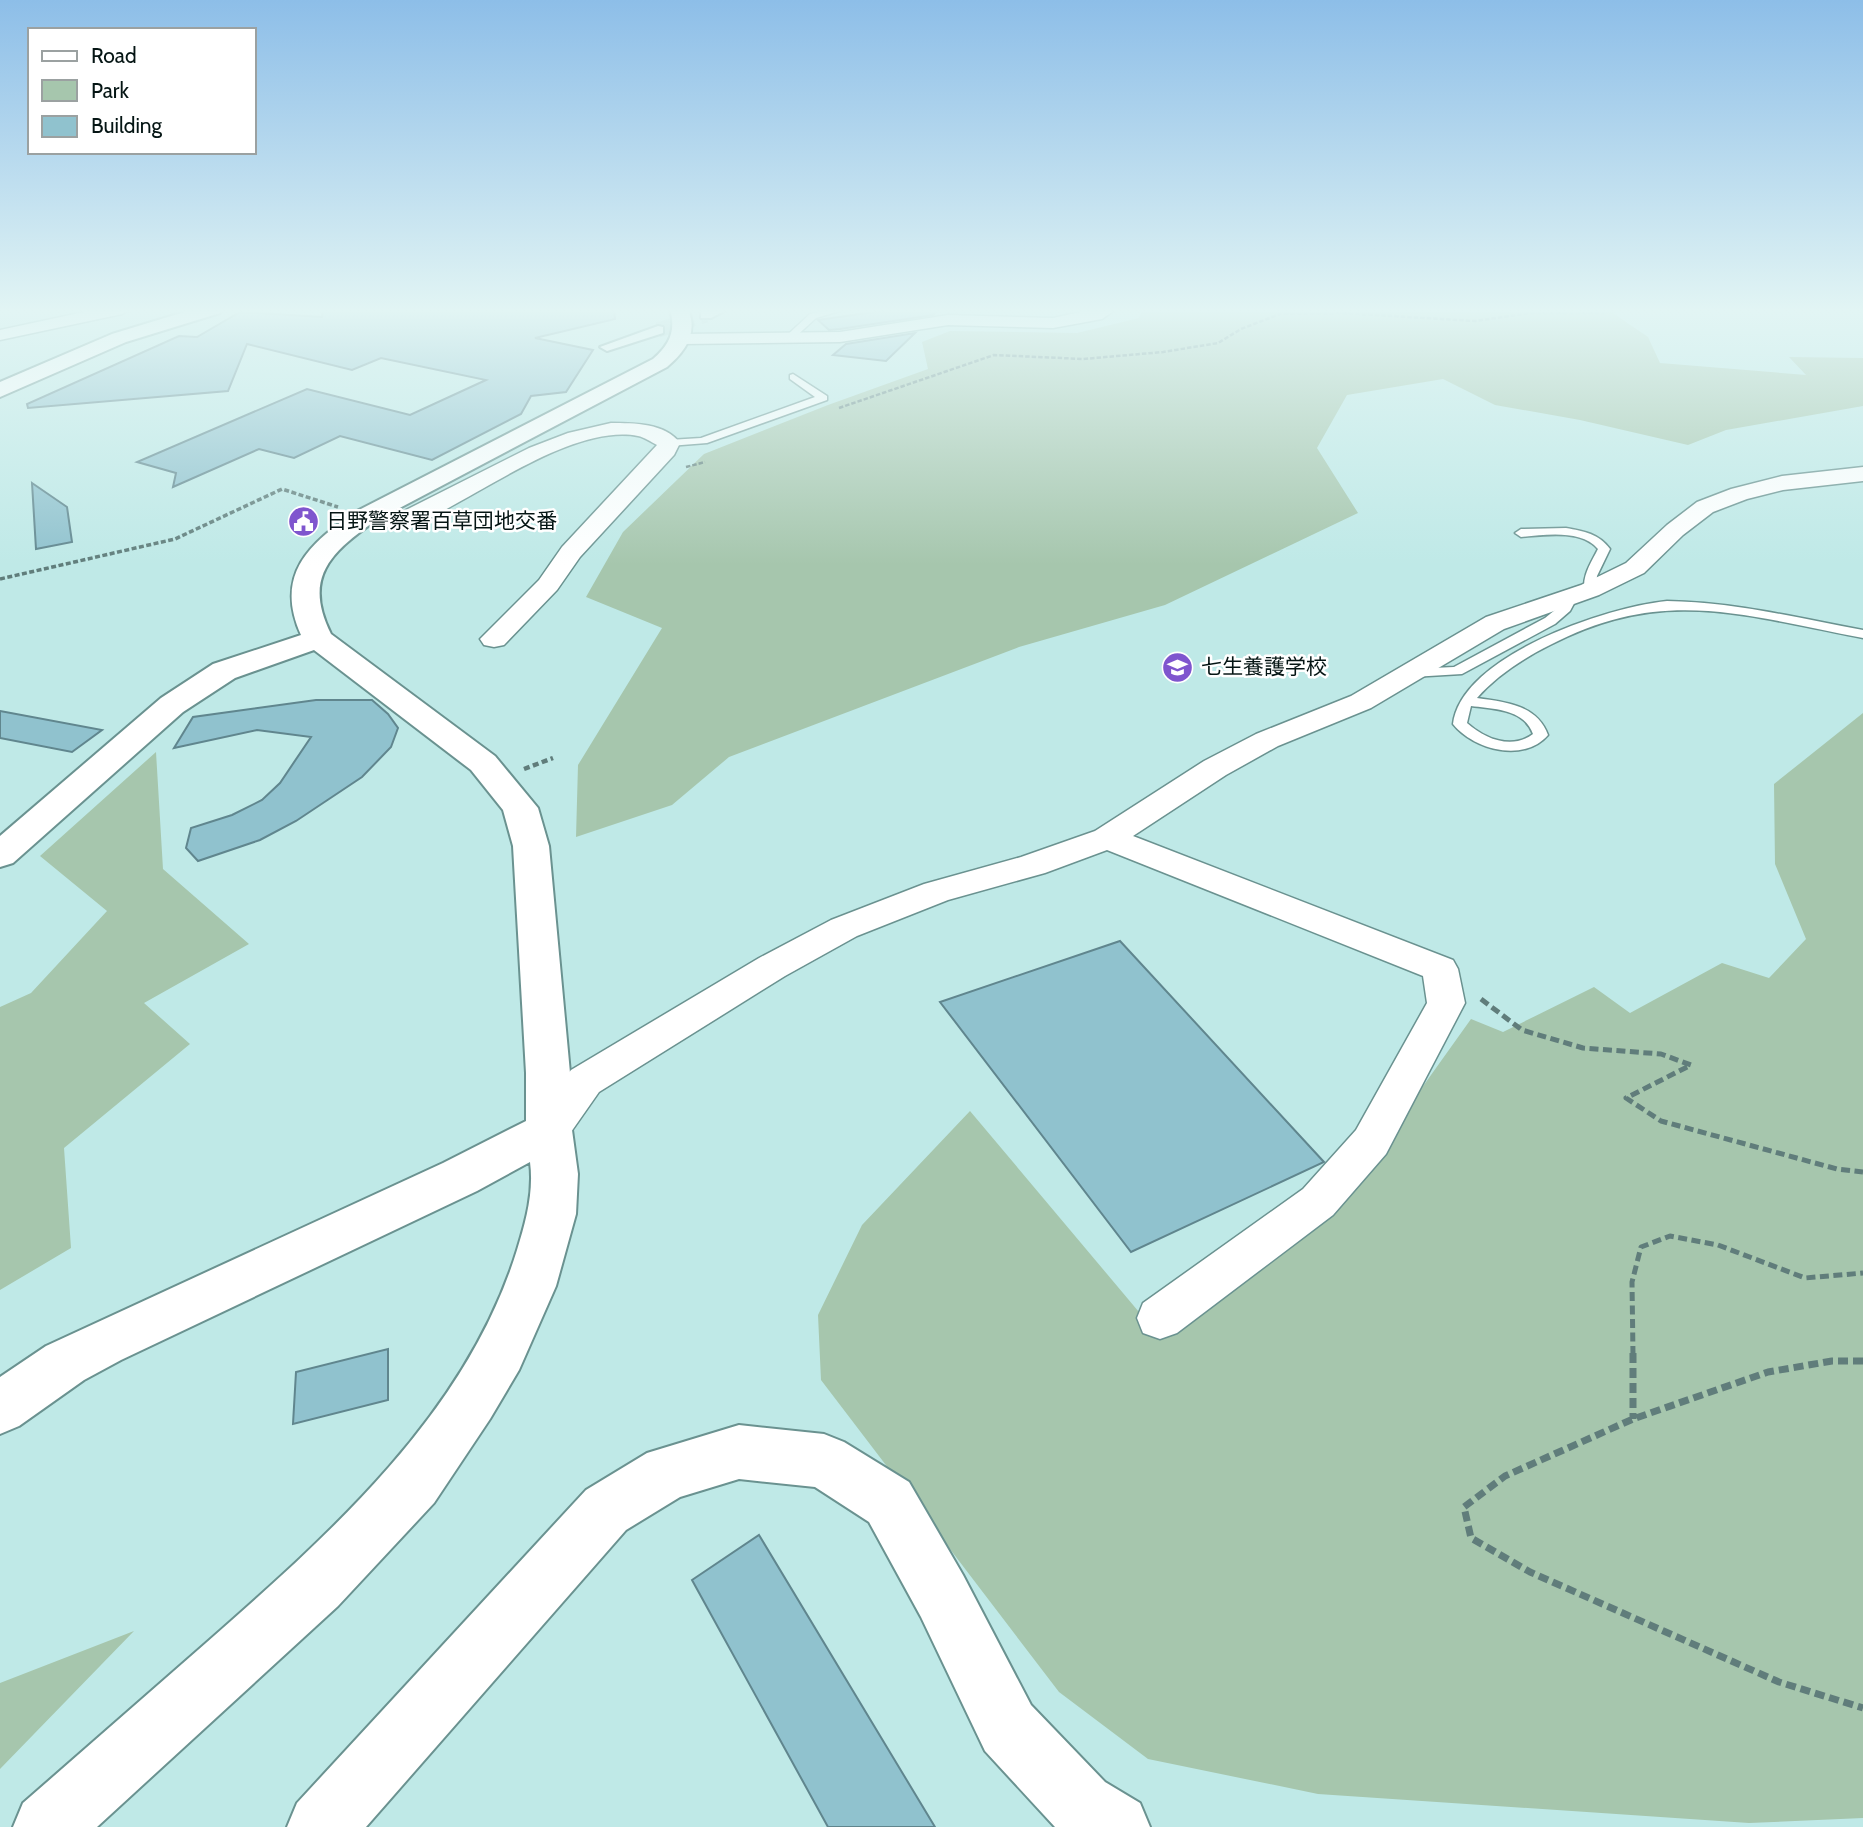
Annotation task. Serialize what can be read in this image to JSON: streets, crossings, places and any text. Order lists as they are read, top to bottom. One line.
{"places":{"public building":["日野警察署百草団地交番"],"school or university":["七生養護学校"]},"legend":["Road","Park","Building"]}
